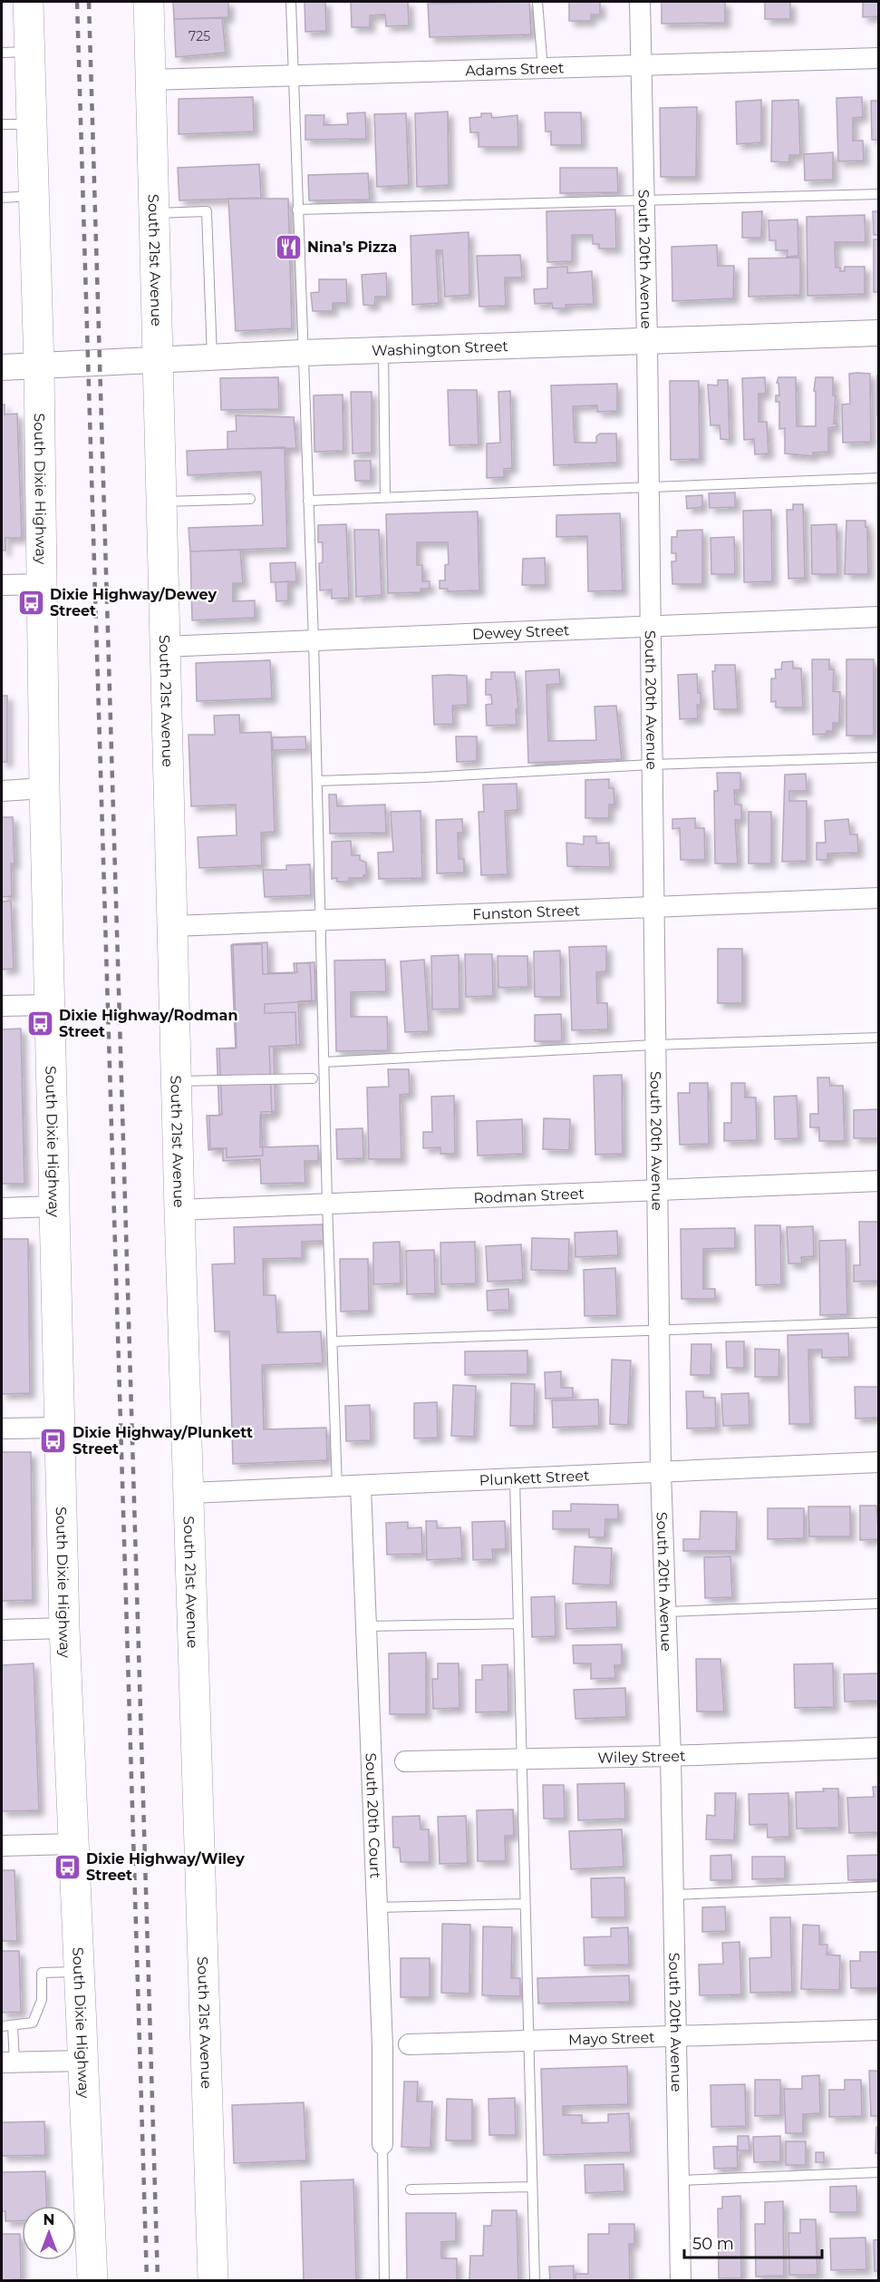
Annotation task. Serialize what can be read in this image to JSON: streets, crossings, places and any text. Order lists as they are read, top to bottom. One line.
{"streets":{"main road":["South 21st Avenue","South Dixie Highway"],"street":["Adams Street","South 20th Avenue","Washington Street","Dewey Street","Funston Street","Rodman Street","Plunkett Street","Wiley Street","South 20th Court","Mayo Street"]},"crossings":[["Adams Street","South 21st Avenue"],["Adams Street","South 20th Avenue"],["South 21st Avenue","Washington Street"],["South 21st Avenue","Dewey Street"],["South 21st Avenue","Funston Street"],["South 21st Avenue","Rodman Street"],["South 21st Avenue","Plunkett Street"],["South 20th Avenue","Washington Street"],["South 20th Avenue","Dewey Street"],["South 20th Avenue","Funston Street"],["South 20th Avenue","Rodman Street"],["South 20th Avenue","Plunkett Street"],["South 20th Avenue","Wiley Street"],["South 20th Avenue","Mayo Street"],["Washington Street","South Dixie Highway"],["Plunkett Street","South 20th Court"]],"places":{"restaurant":["Nina's Pizza"],"bus stop":["Dixie Highway/Dewey Street","Dixie Highway/Rodman Street","Dixie Highway/Plunkett Street","Dixie Highway/Wiley Street"]},"house_numbers":["725"],"scale_bar":"50 m","north":"top"}
